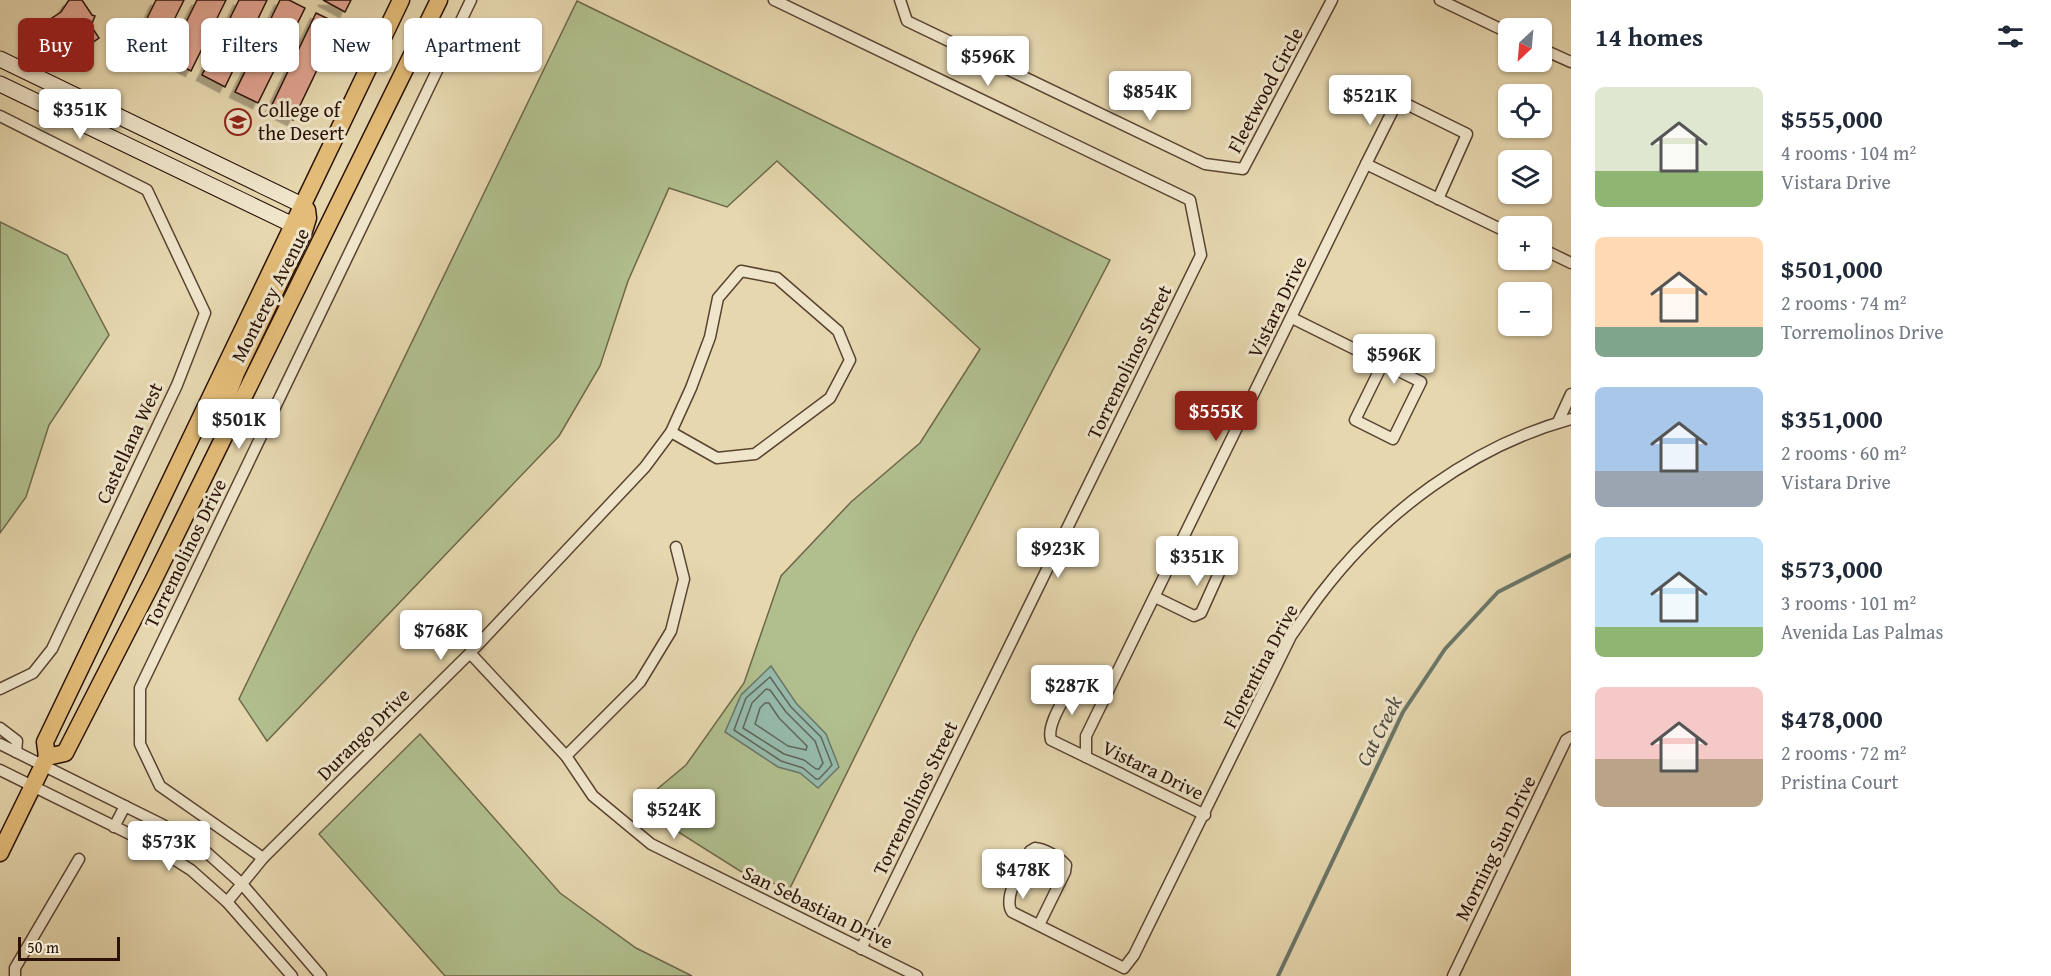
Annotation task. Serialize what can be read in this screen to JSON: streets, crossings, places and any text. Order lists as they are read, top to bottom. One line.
{"streets":{"main road":["Monterey Avenue"],"street":["Fleetwood Circle","Vistara Drive","Torremolinos Street","Castellana West","Torremolinos Drive","Florentina Drive","Durango Drive","Morning Sun Drive","San Sebastian Drive"]},"crossings":[["Vistara Drive","Florentina Drive"],["Torremolinos Street","San Sebastian Drive"],["Torremolinos Drive","Durango Drive"],["Durango Drive","San Sebastian Drive"]],"water":["Cat Creek"],"places":{"school or university":["College of the Desert"]},"scale_bar":"50 m","north":"bottom left","page":{"heading":"14 homes","map_buttons":["+","−"],"chip":["Buy","Rent","Filters","New","Apartment"],"price":["$596K","$854K","$521K","$351K","$596K","$555K","$501K","$923K","$351K","$768K","$287K","$524K","$573K","$478K"],"list":[{"name":"$555,000","note":"4 rooms · 104 m² · Vistara Drive"},{"name":"$501,000","note":"2 rooms · 74 m² · Torremolinos Drive"},{"name":"$351,000","note":"2 rooms · 60 m² · Vistara Drive"},{"name":"$573,000","note":"3 rooms · 101 m² · Avenida Las Palmas"},{"name":"$478,000","note":"2 rooms · 72 m² · Pristina Court"}],"scale":"50 m"}}
